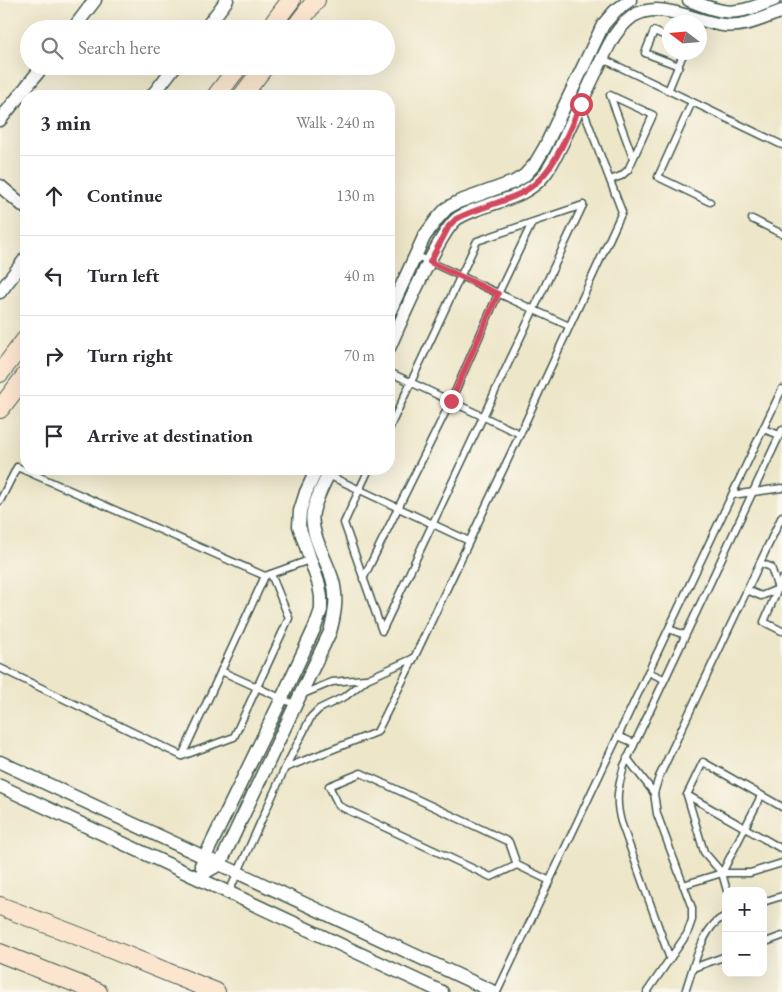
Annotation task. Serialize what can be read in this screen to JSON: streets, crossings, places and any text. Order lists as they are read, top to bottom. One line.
{"north":"left","page":{"search":"Search here","heading":["3 min","Walk · 240 m"],"list":[["Continue","130 m"],["Turn left","40 m"],["Turn right","70 m"],"Arrive at destination"],"map_buttons":["+","−"]}}
